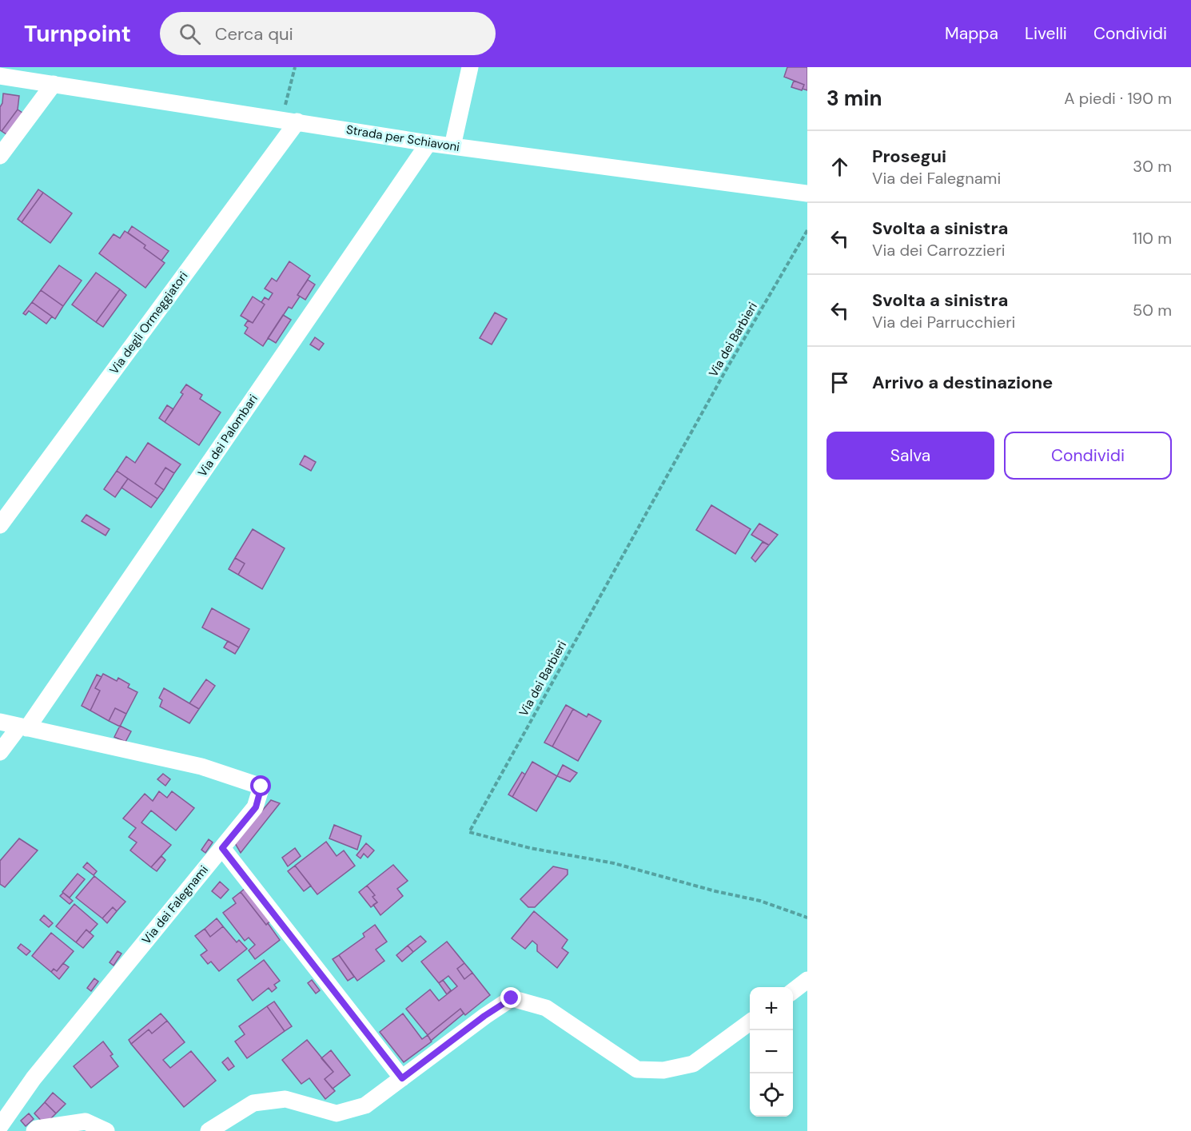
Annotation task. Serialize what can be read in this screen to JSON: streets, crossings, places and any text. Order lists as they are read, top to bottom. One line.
{"streets":{"street":["Strada per Schiavoni","Via degli Ormeggiatori","Via dei Palombari","Via dei Falegnami"],"path":["Via dei Barbieri"]},"crossings":[["Strada per Schiavoni","Via degli Ormeggiatori"],["Strada per Schiavoni","Via dei Palombari"],["Via dei Palombari","Via dei Falegnami"]],"page":{"header":"Turnpoint","search":"Cerca qui","nav":["Mappa","Livelli","Condividi"],"heading":["3 min","A piedi · 190 m"],"list":[["Prosegui","Via dei Falegnami","30 m"],["Svolta a sinistra","Via dei Carrozzieri","110 m"],["Svolta a sinistra","Via dei Parrucchieri","50 m"],"Arrivo a destinazione"],"buttons":["Salva","Condividi"],"map_buttons":["+","−"]}}
